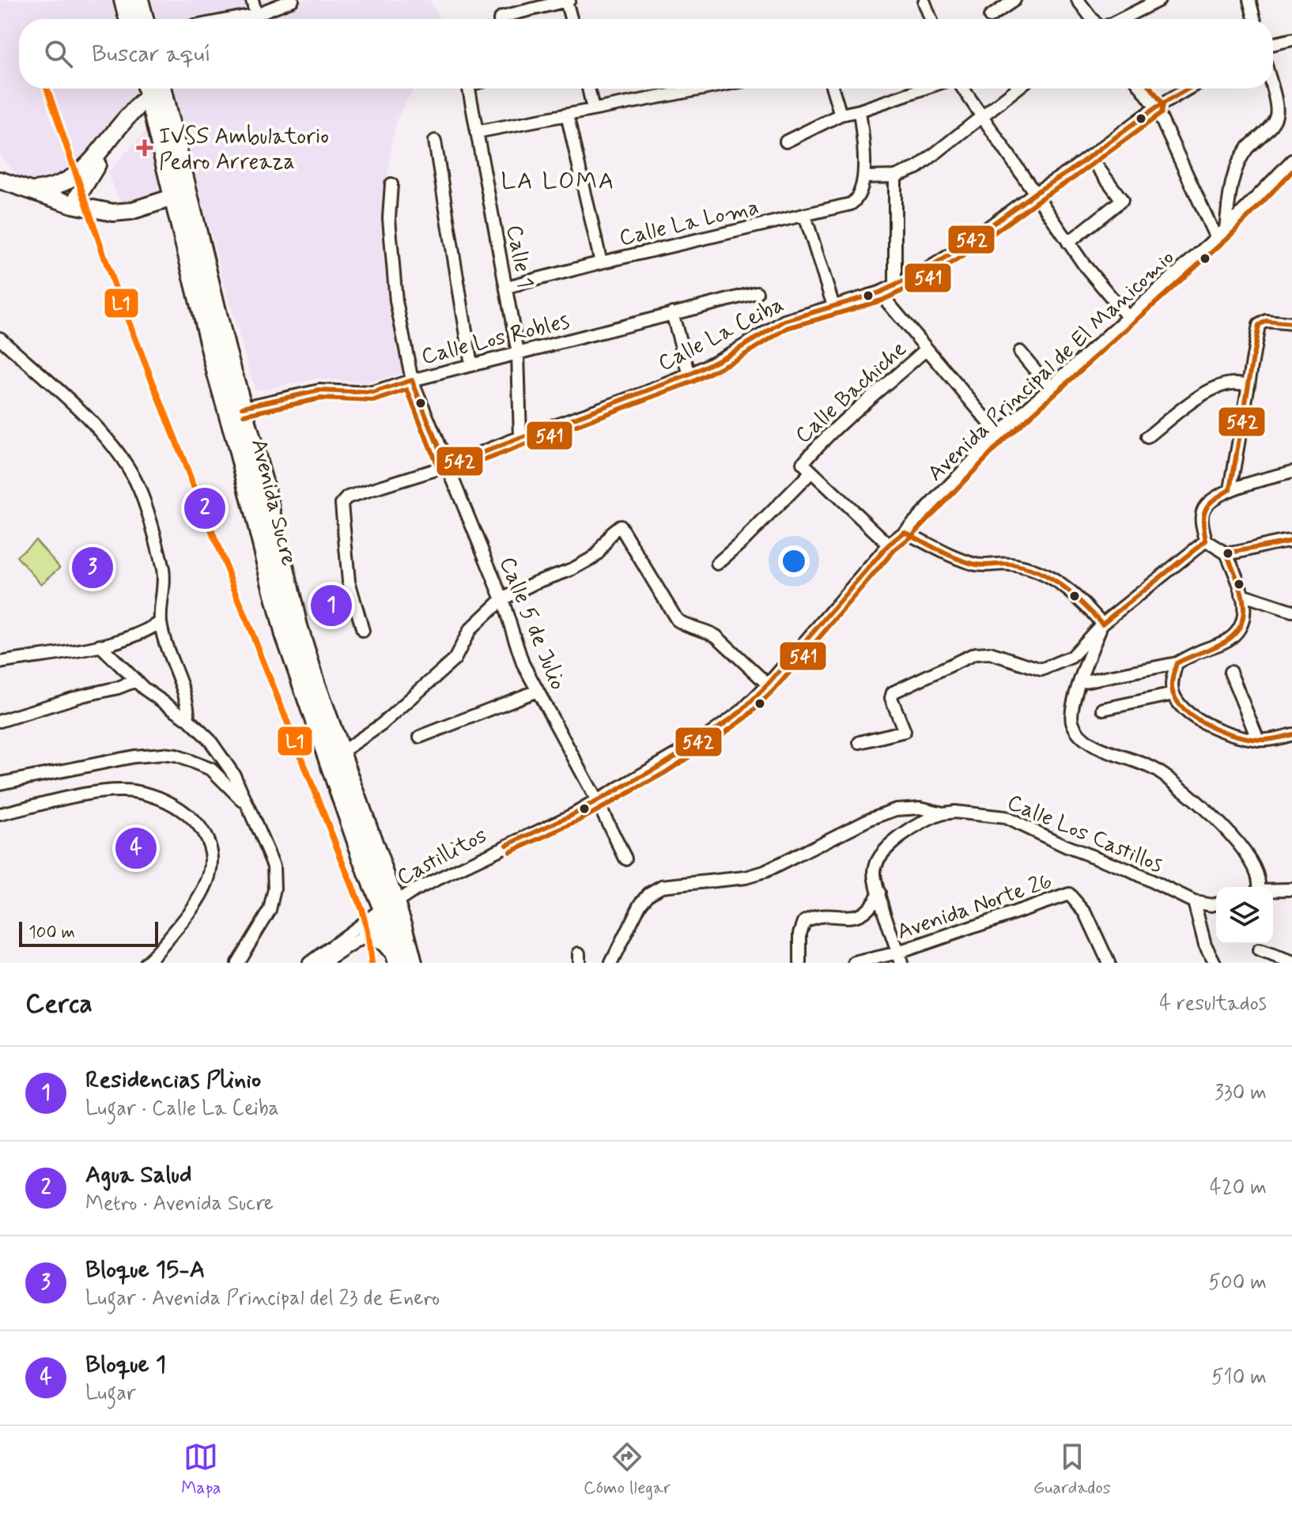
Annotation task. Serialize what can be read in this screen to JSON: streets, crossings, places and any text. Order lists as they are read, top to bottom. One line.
{"streets":{"main road":["Avenida Sucre"],"street":["Calle La Loma","Calle 1","Calle La Ceiba","Calle Los Robles","Avenida Principal de El Manicomio","Calle Bachiche","Calle 5 de Julio","Calle Los Castillos","Castillitos","Avenida Norte 26"]},"crossings":[["Calle La Loma","Calle 1"],["Calle 1","Calle La Ceiba"],["Calle 1","Calle Los Robles"],["Calle La Ceiba","Calle 5 de Julio"],["Calle Los Robles","Avenida Sucre"],["Calle Los Robles","Calle 5 de Julio"],["Avenida Principal de El Manicomio","Calle 5 de Julio"],["Avenida Principal de El Manicomio","Castillitos"],["Avenida Sucre","Castillitos"]],"districts":["LA LOMA"],"places":{"health":["IVSS Ambulatorio Pedro Arreaza"]},"lines":["transit line L1","transit line 542","transit line 541"],"scale_bar":"100 m","page":{"search":"Buscar aquí","pins":["2","3","1","4"],"scale":"100 m","heading":["Cerca","4 resultados"],"list":[{"mark":"1","name":"Residencias Plinio","note":"Lugar · Calle La Ceiba","value":"330 m"},{"mark":"2","name":"Agua Salud","note":"Metro · Avenida Sucre","value":"420 m"},{"mark":"3","name":"Bloque 15-A","note":"Lugar · Avenida Principal del 23 de Enero","value":"500 m"},{"mark":"4","name":"Bloque 1","note":"Lugar","value":"510 m"}],"nav":["Mapa","Cómo llegar","Guardados"]}}
